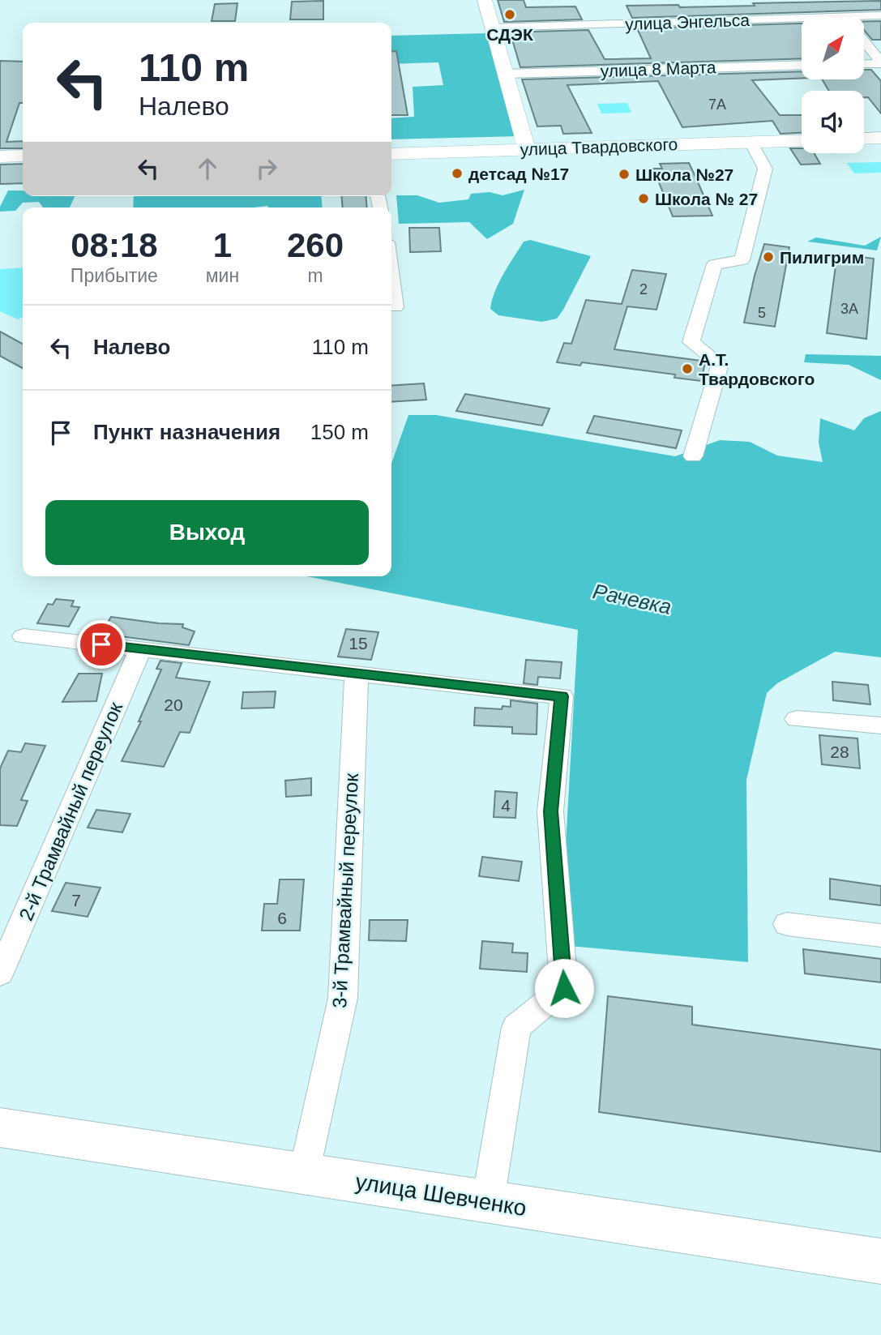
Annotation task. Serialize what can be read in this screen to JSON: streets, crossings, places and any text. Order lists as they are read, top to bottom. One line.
{"streets":{"main road":["улица Шевченко"],"street":["улица Энгельса","улица 8 Марта","улица Твардовского","2-й Трамвайный переулок","3-й Трамвайный переулок"]},"crossings":[["3-й Трамвайный переулок","улица Шевченко"]],"water":["Рачевка"],"places":["СДЭК","детсад №17","Школа №27","Школа № 27","Пилигрим","А.Т. Твардовского"],"house_numbers":["7А","2","3А","5","15","20","28","4","7","6"],"north":"top right","page":{"turn":["110 m","Налево"],"eta":["08:18","Прибытие","1","мин","260","m"],"list":[{"name":"Налево","value":"110 m"},{"name":"Пункт назначения","value":"150 m"}],"buttons":"Выход"}}
